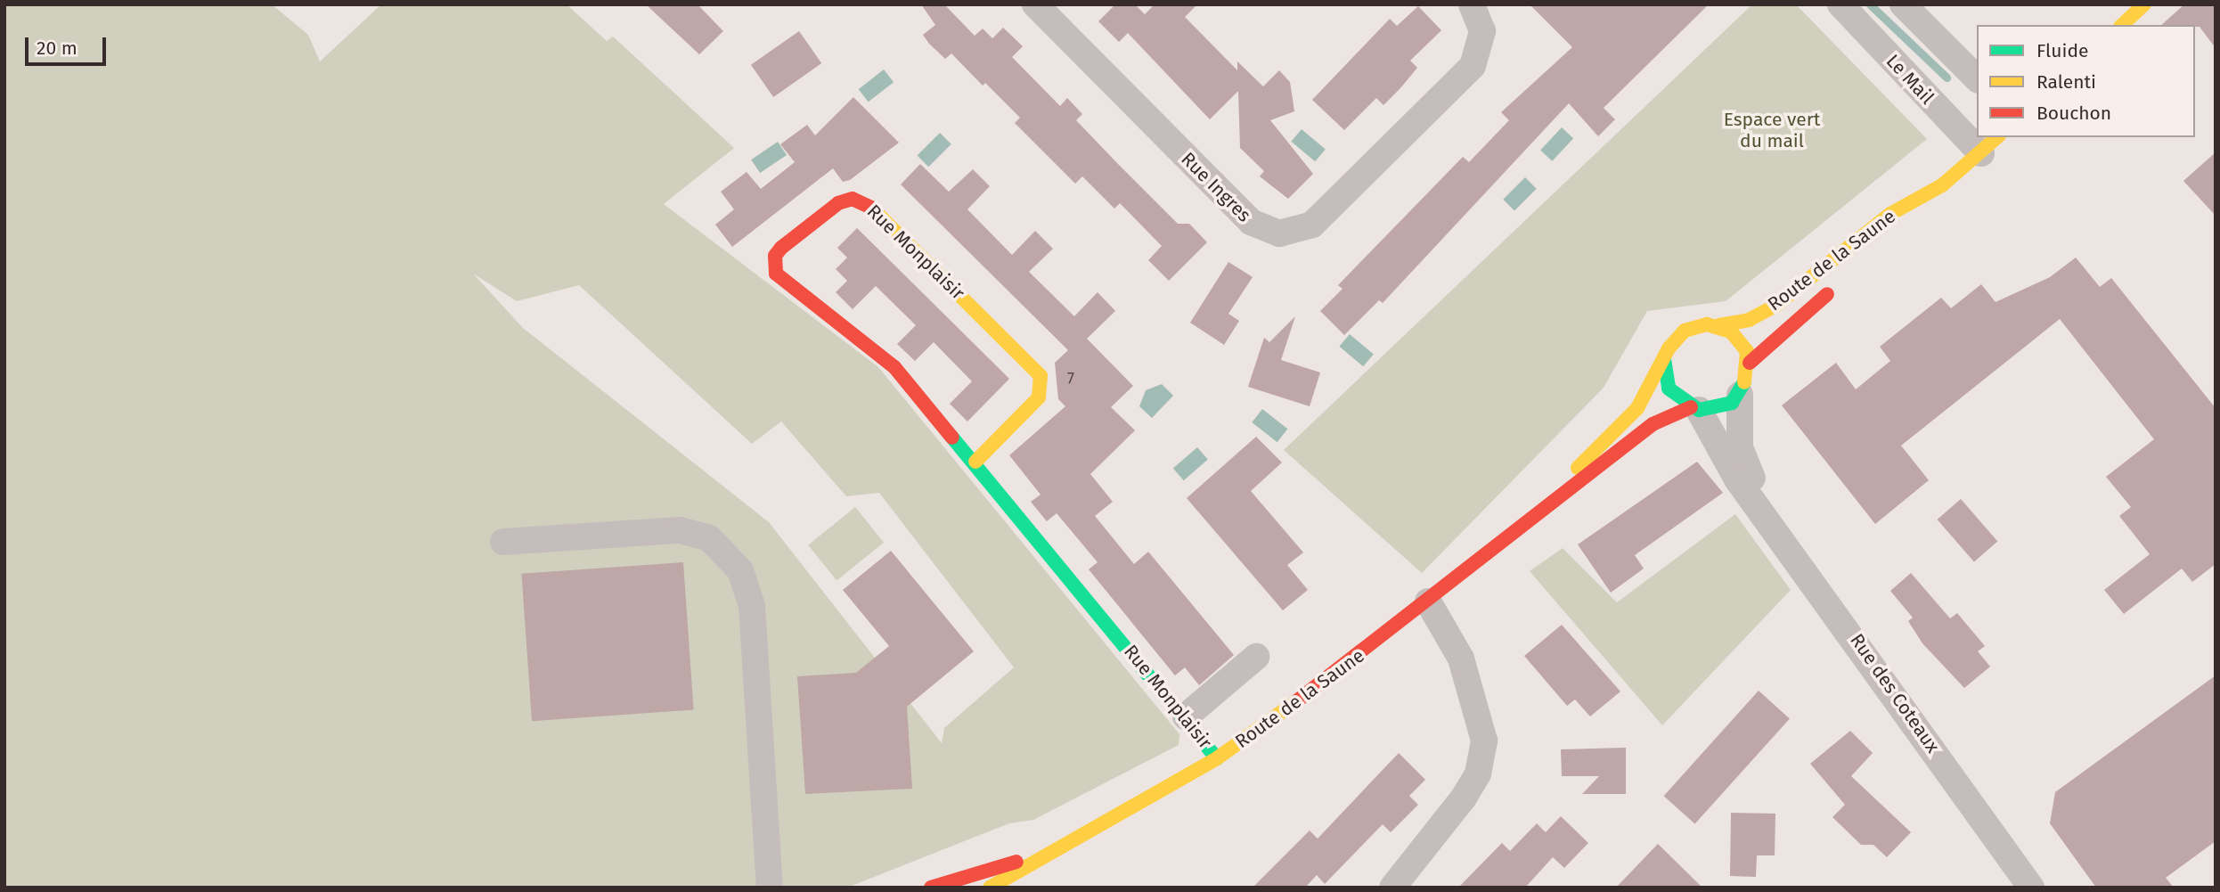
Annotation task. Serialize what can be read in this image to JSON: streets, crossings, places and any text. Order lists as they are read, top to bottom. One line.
{"streets":{"street":["Le Mail","Rue Ingres","Rue Monplaisir","Route de la Saune","Rue des Coteaux"]},"crossings":[["Rue Monplaisir","Route de la Saune"],["Route de la Saune","Rue des Coteaux"]],"parks":["Espace vert du mail"],"house_numbers":["7"],"legend":["Fluide","Ralenti","Bouchon"],"scale_bar":"20 m"}
